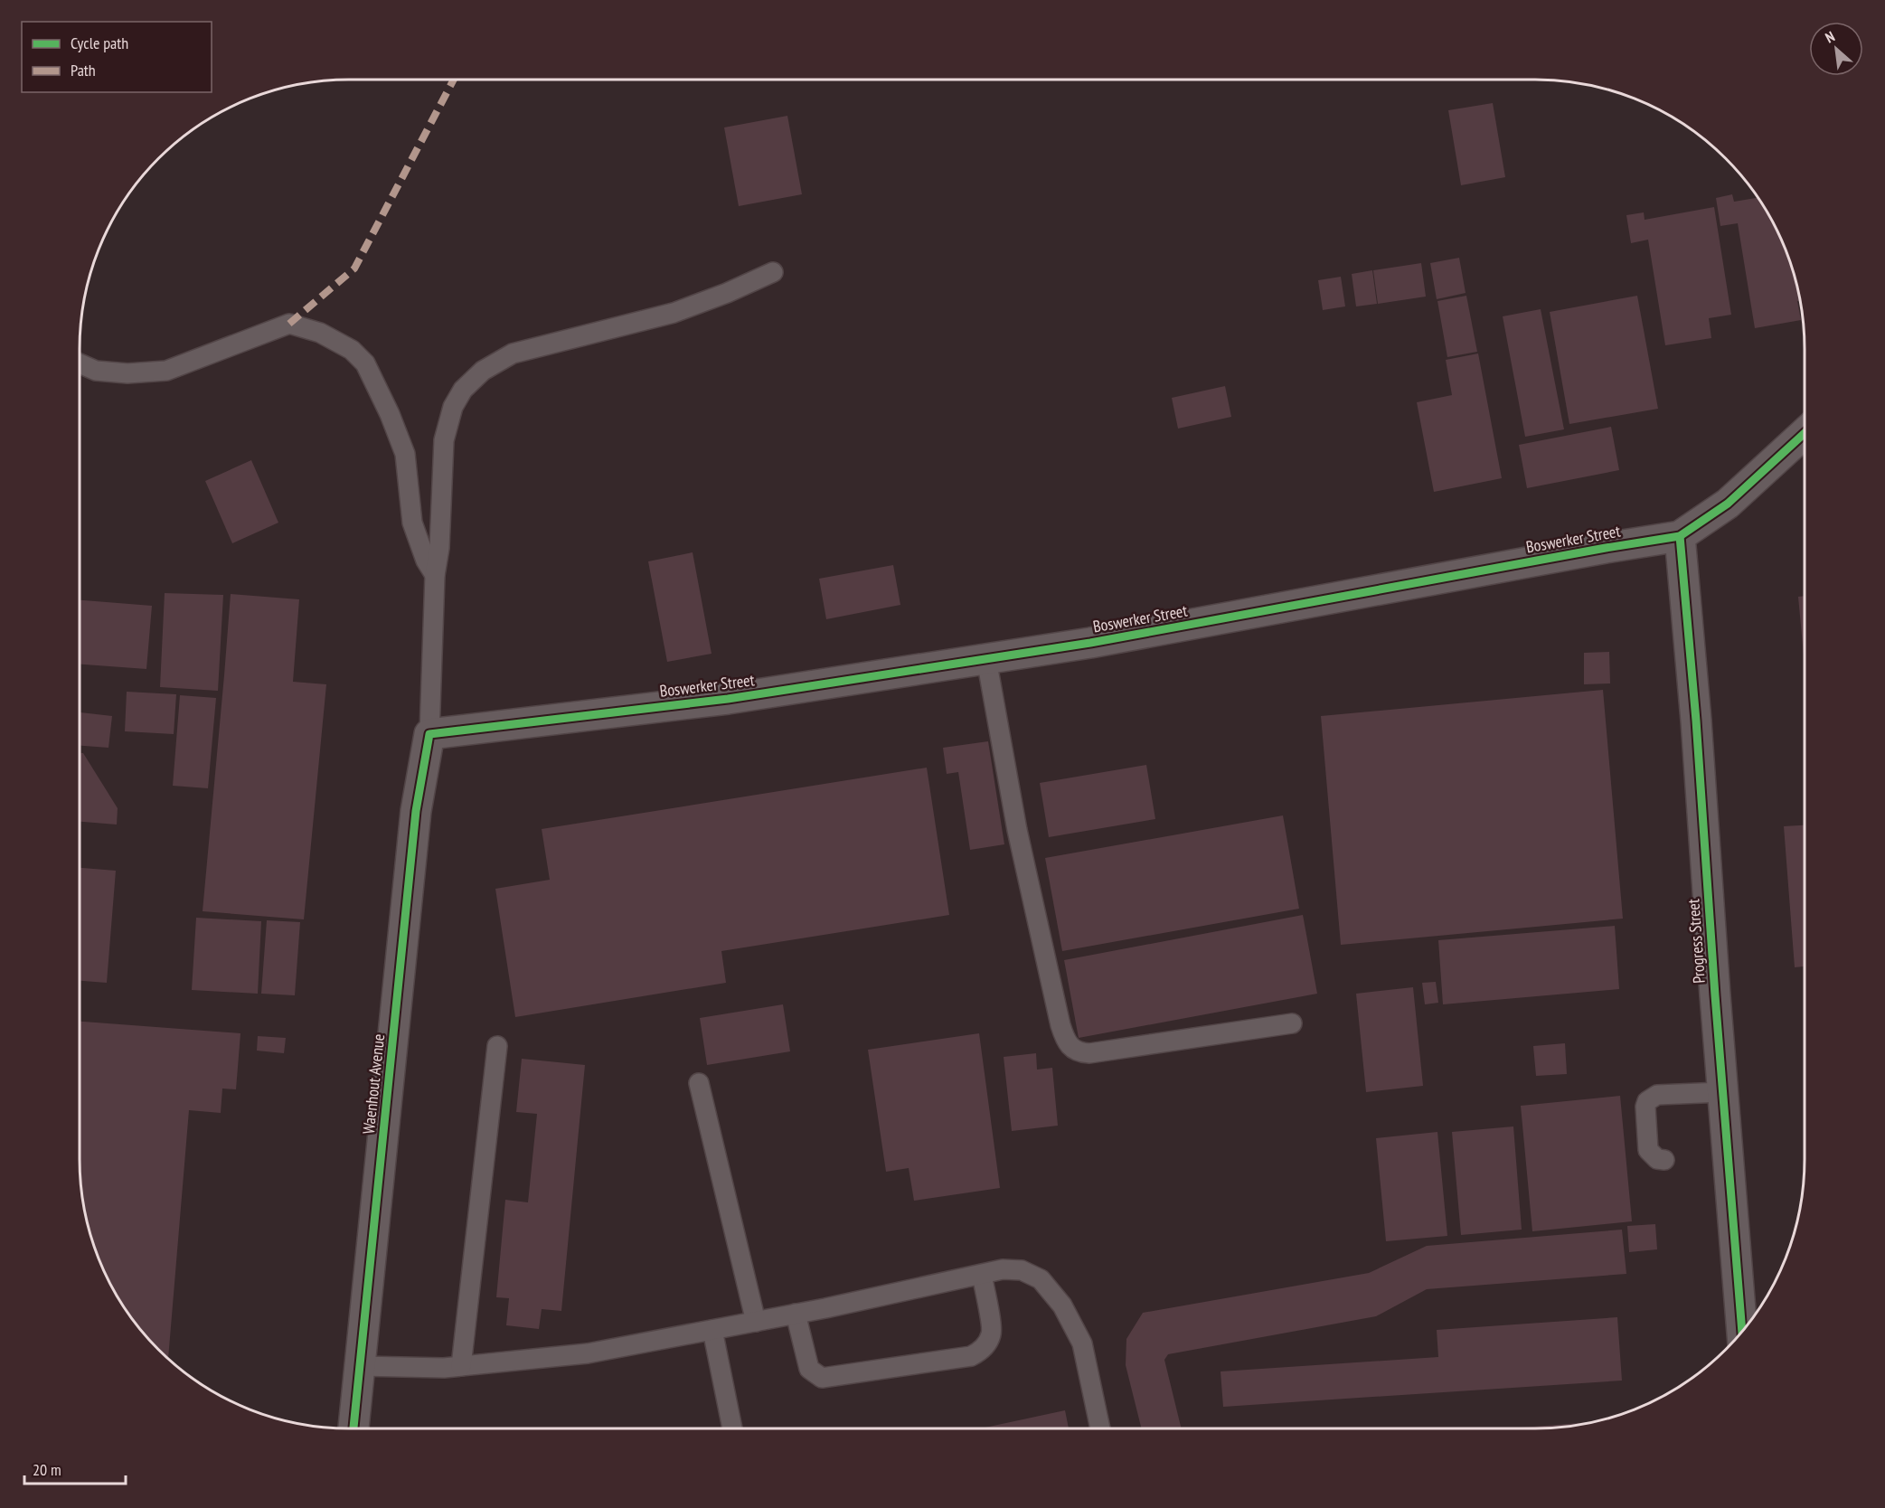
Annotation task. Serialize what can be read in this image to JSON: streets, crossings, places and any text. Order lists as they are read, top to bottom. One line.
{"streets":{"street":["Boswerker Street","Progress Street","Waenhout Avenue"]},"crossings":[["Boswerker Street","Progress Street"],["Boswerker Street","Waenhout Avenue"]],"legend":["Cycle path","Path"],"scale_bar":"20 m","north":"top left"}
